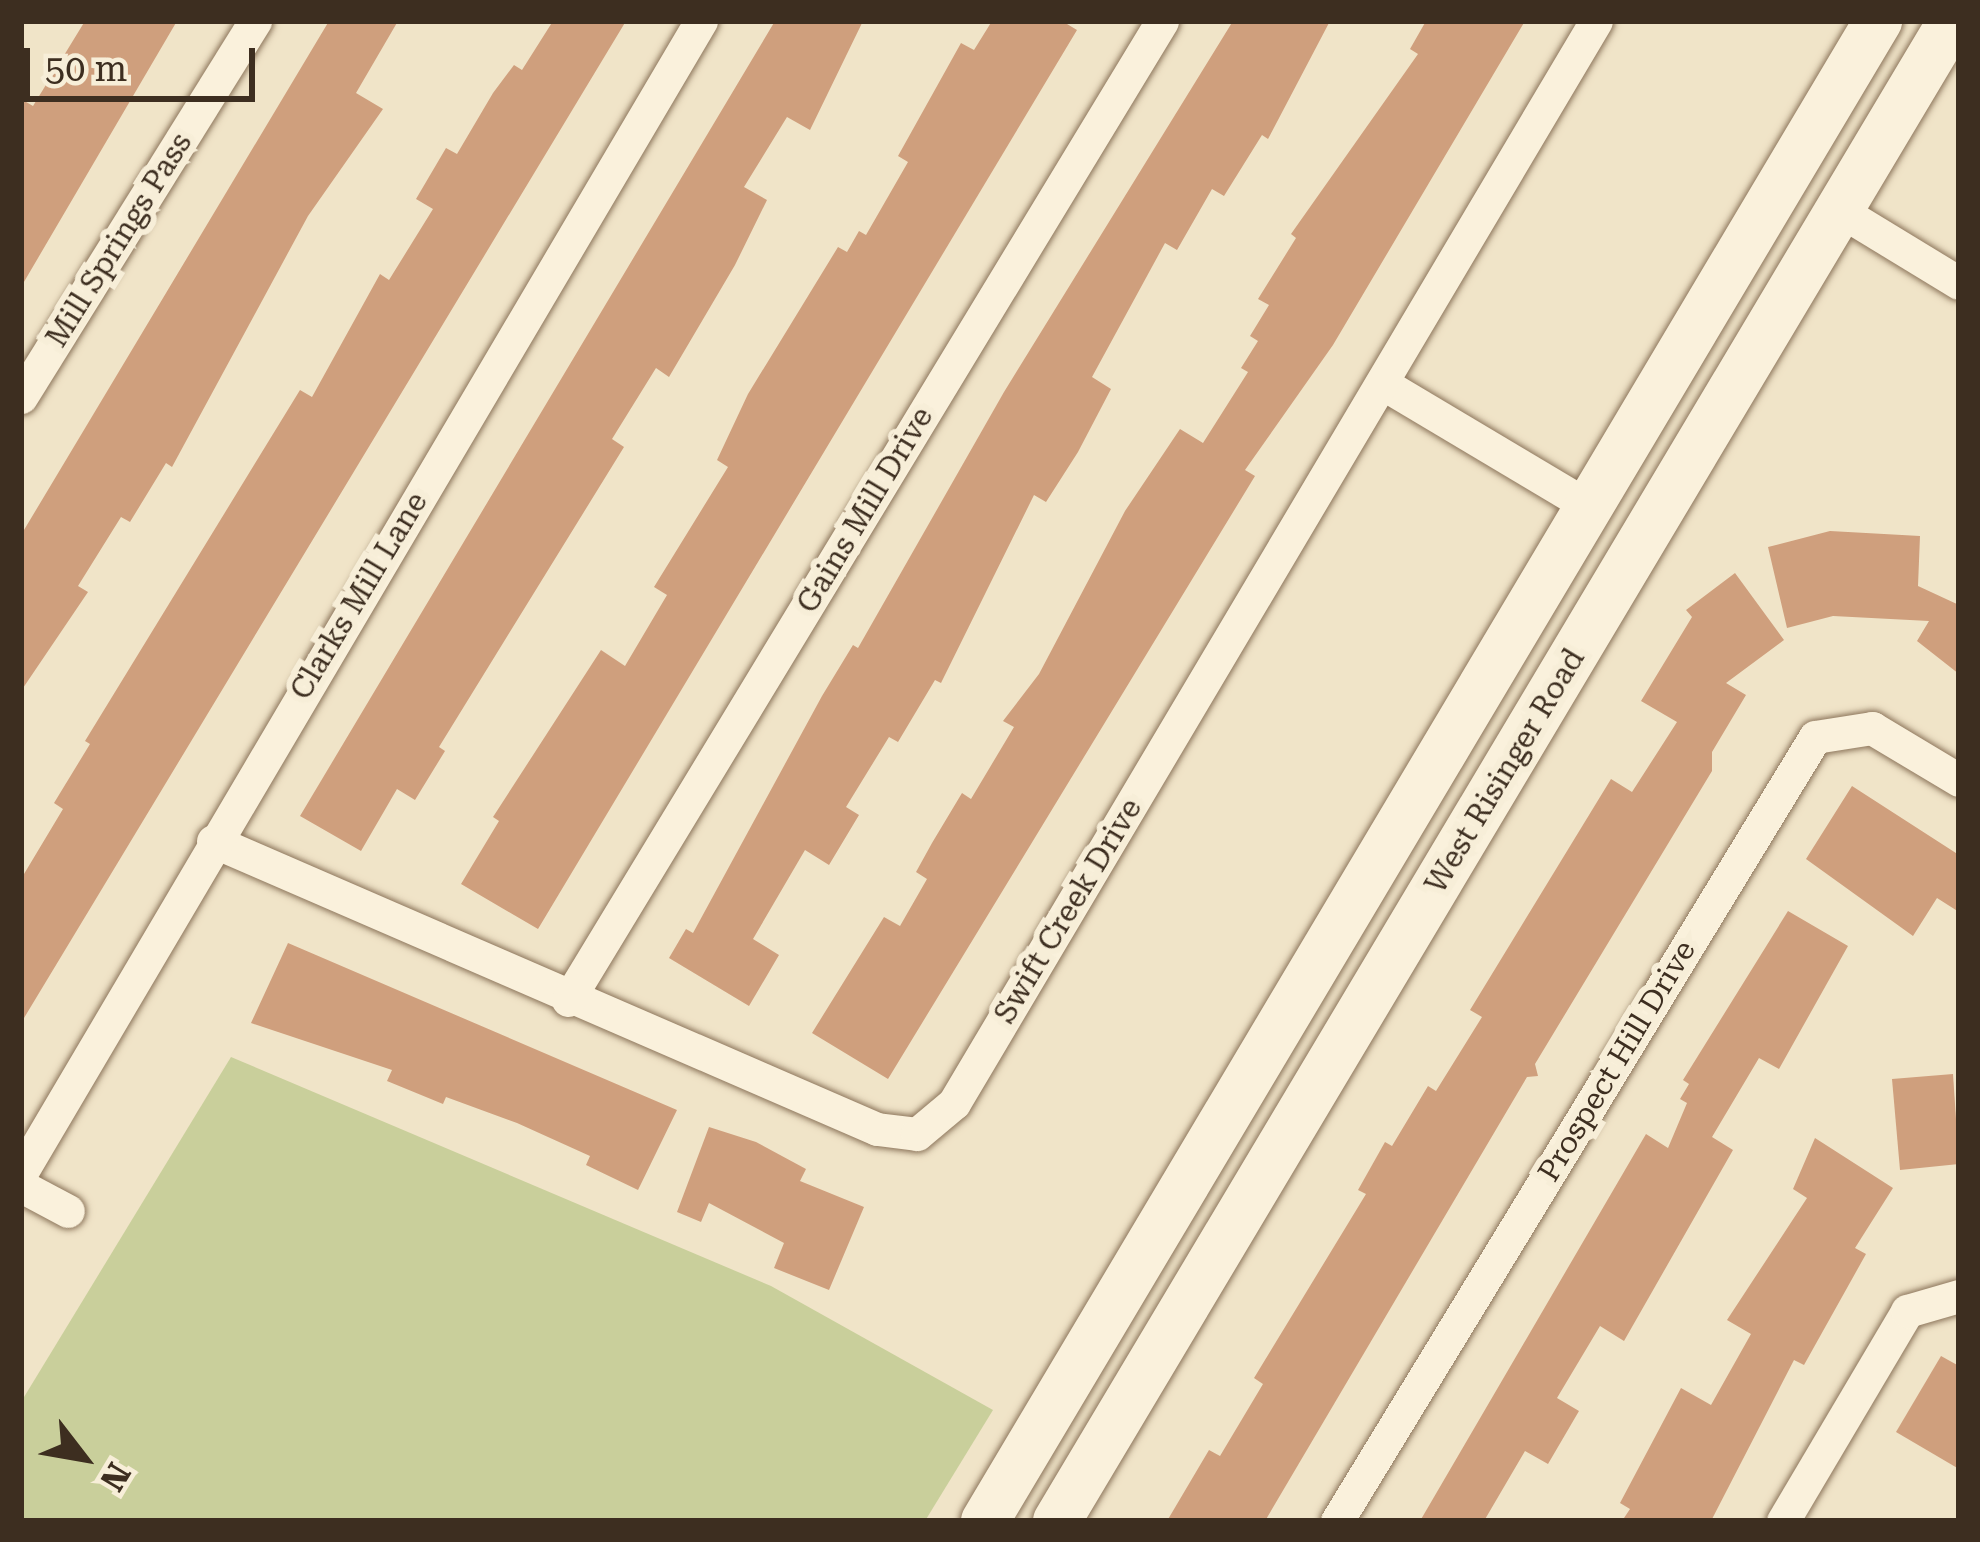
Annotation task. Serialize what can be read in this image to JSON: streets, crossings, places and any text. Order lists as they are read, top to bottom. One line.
{"streets":{"main road":["West Risinger Road"],"street":["Mill Springs Pass","Gains Mill Drive","Clarks Mill Lane","Swift Creek Drive","Prospect Hill Drive"]},"crossings":[["Gains Mill Drive","Swift Creek Drive"],["Clarks Mill Lane","Swift Creek Drive"]],"scale_bar":"50 m","north":"bottom right"}
